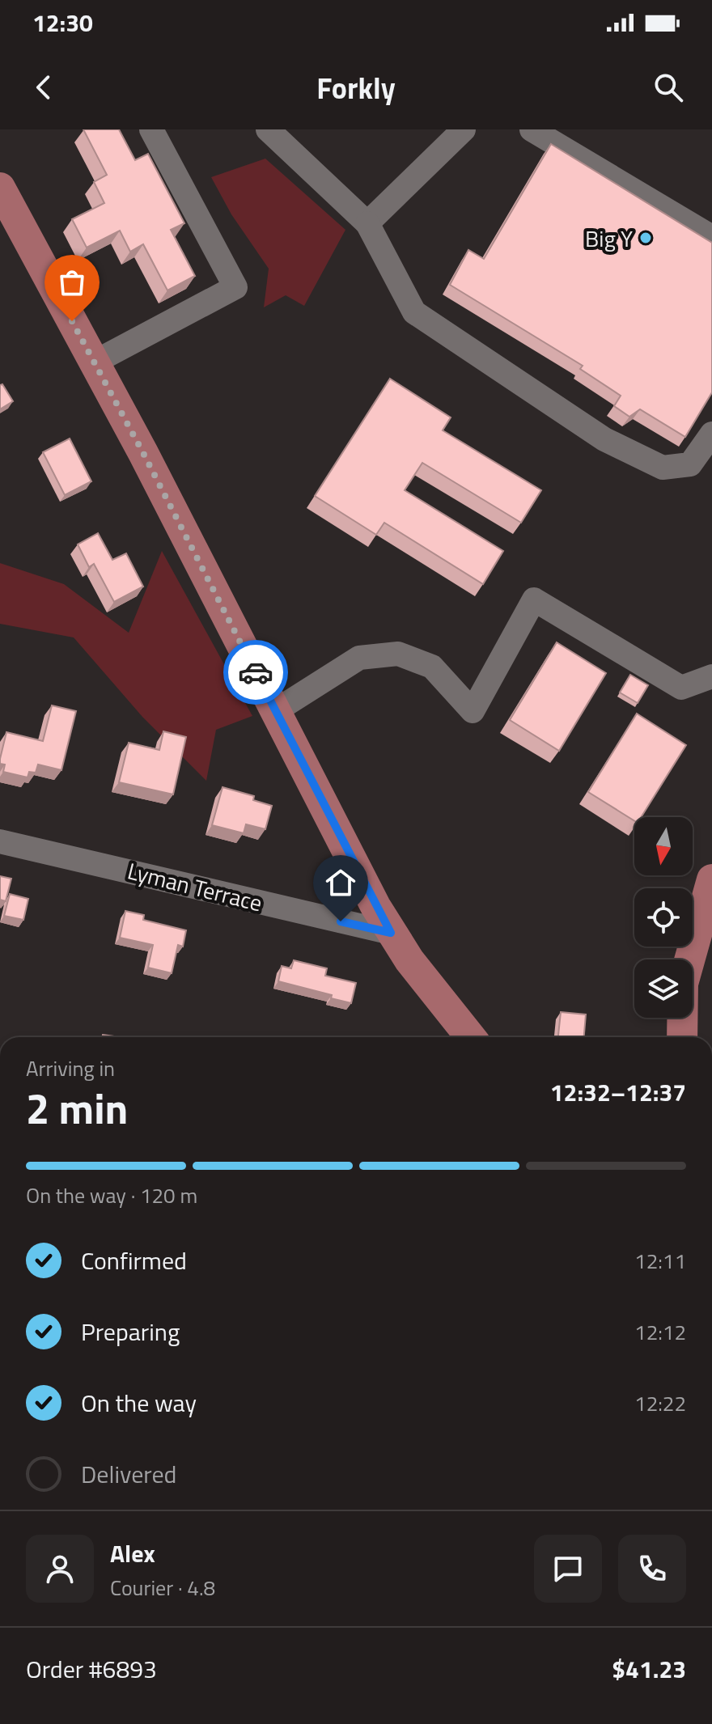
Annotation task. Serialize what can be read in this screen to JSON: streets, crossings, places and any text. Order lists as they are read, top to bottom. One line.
{"streets":{"street":["Lyman Terrace"]},"places":["Big Y"],"north":"bottom","page":{"status":"12:30","header":"Forkly","heading":["2 min","Arriving in","12:32–12:37"],"panel":["Alex","Courier · 4.8","Order #6893","$41.23"],"bar":"On the way · 120 m","list":[["Confirmed","12:11"],["Preparing","12:12"],["On the way","12:22"],"Delivered"]}}
